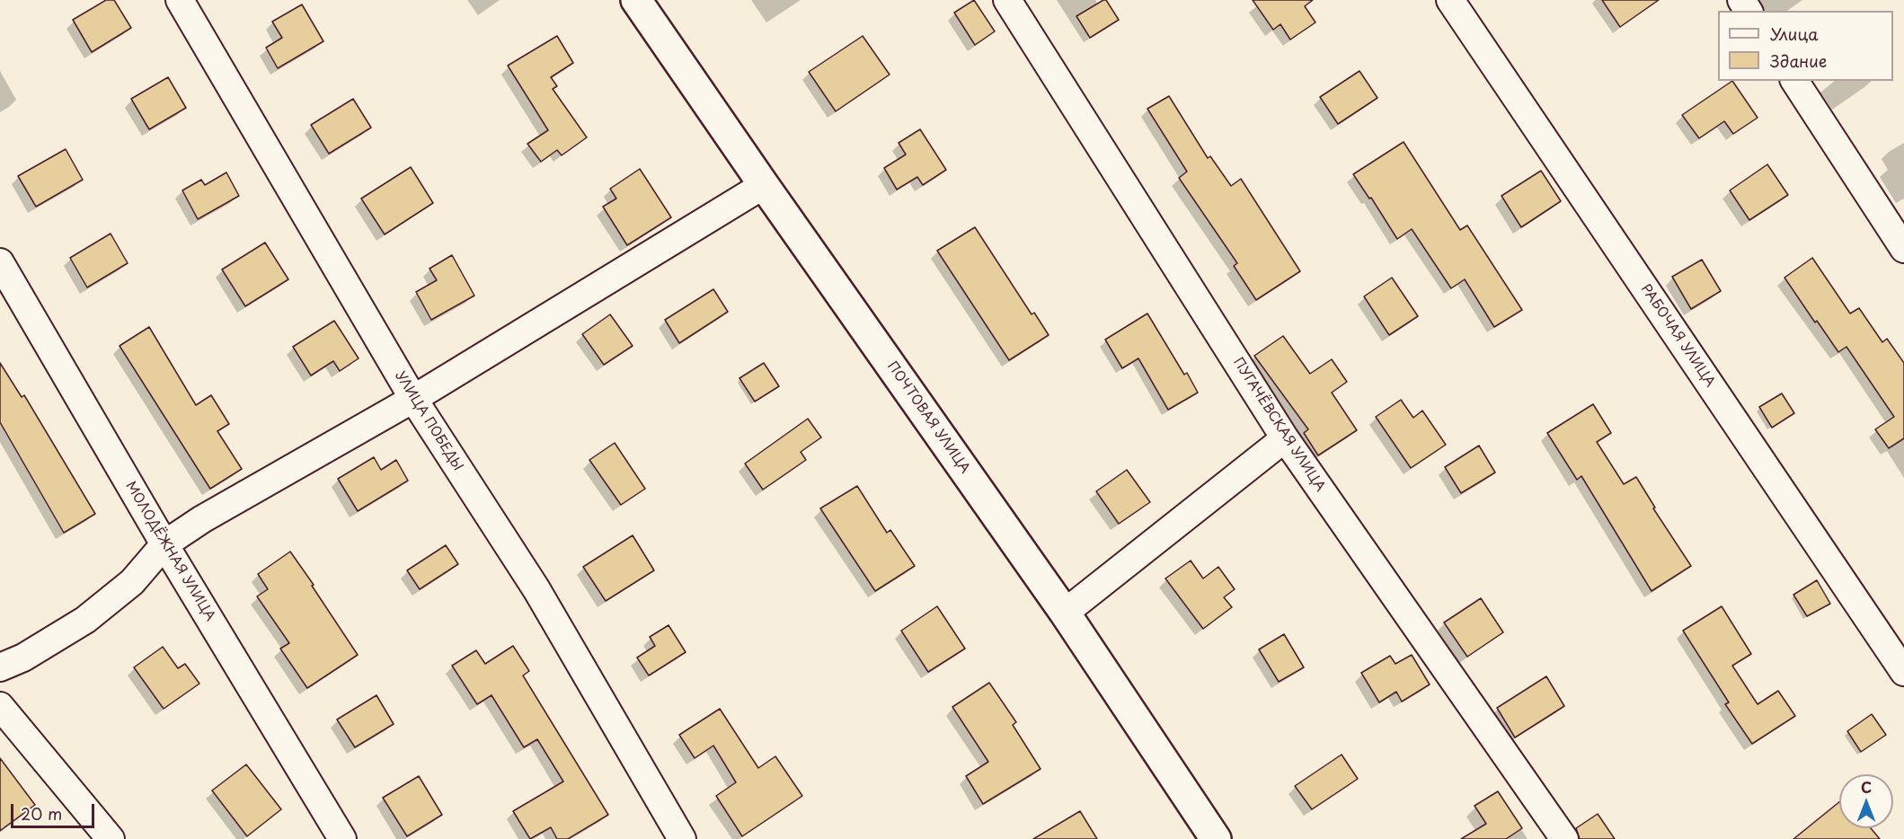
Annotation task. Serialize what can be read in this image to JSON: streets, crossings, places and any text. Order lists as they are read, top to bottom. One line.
{"streets":{"street":["РАБОЧАЯ УЛИЦА","ПОЧТОВАЯ УЛИЦА","УЛИЦА ПОБЕДЫ","ПУГАЧЁВСКАЯ УЛИЦА","МОЛОДЁЖНАЯ УЛИЦА"]},"legend":["Улица","Здание"],"scale_bar":"20 m","north":"top"}
